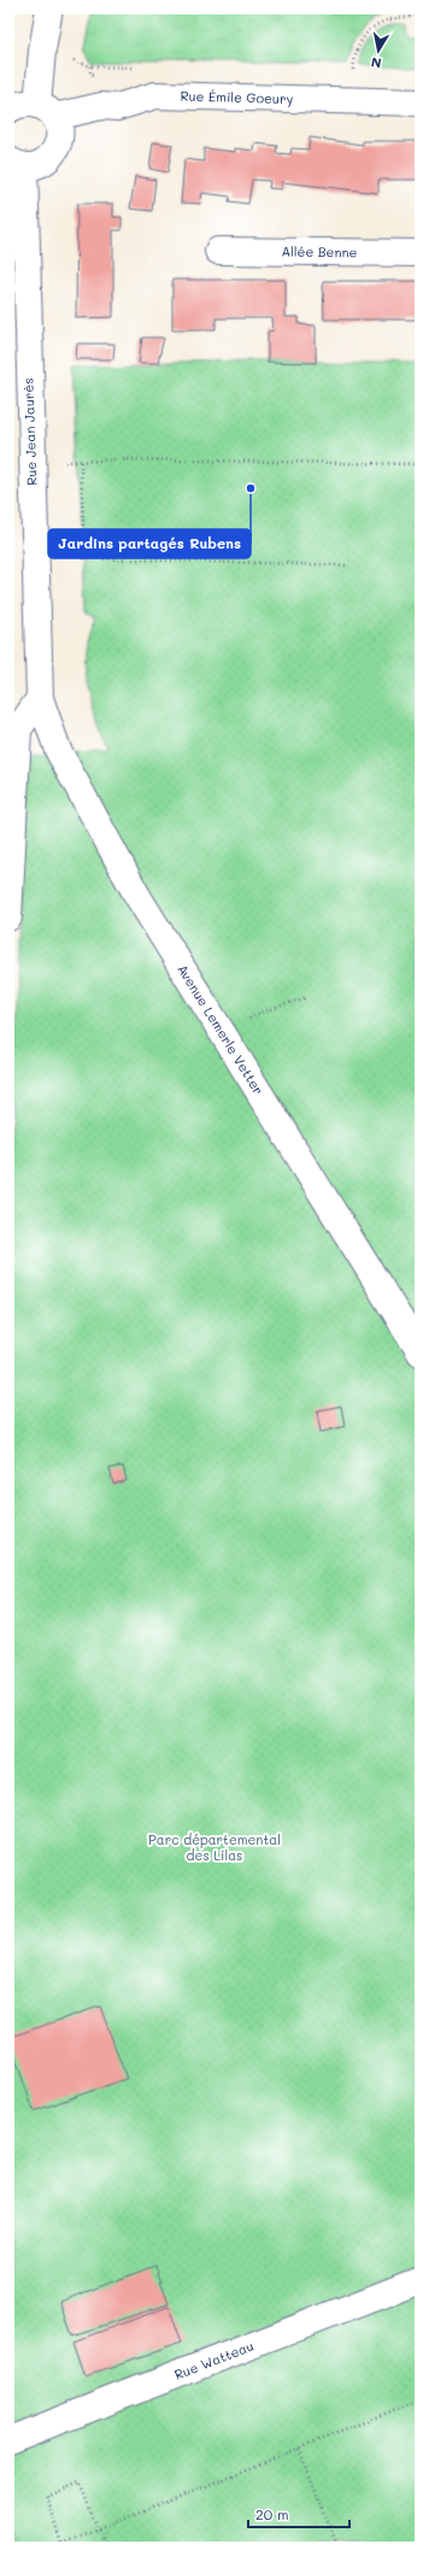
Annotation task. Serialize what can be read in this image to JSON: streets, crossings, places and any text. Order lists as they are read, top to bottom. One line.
{"streets":{"street":["Rue Émile Goeury","Allée Benne","Rue Jean Jaurès","Avenue Lemerle Vetter","Rue Watteau"]},"crossings":[["Rue Jean Jaurès","Avenue Lemerle Vetter"]],"parks":["Parc départemental des Lilas"],"places":["Jardins partagés Rubens"],"scale_bar":"20 m","north":"bottom"}
